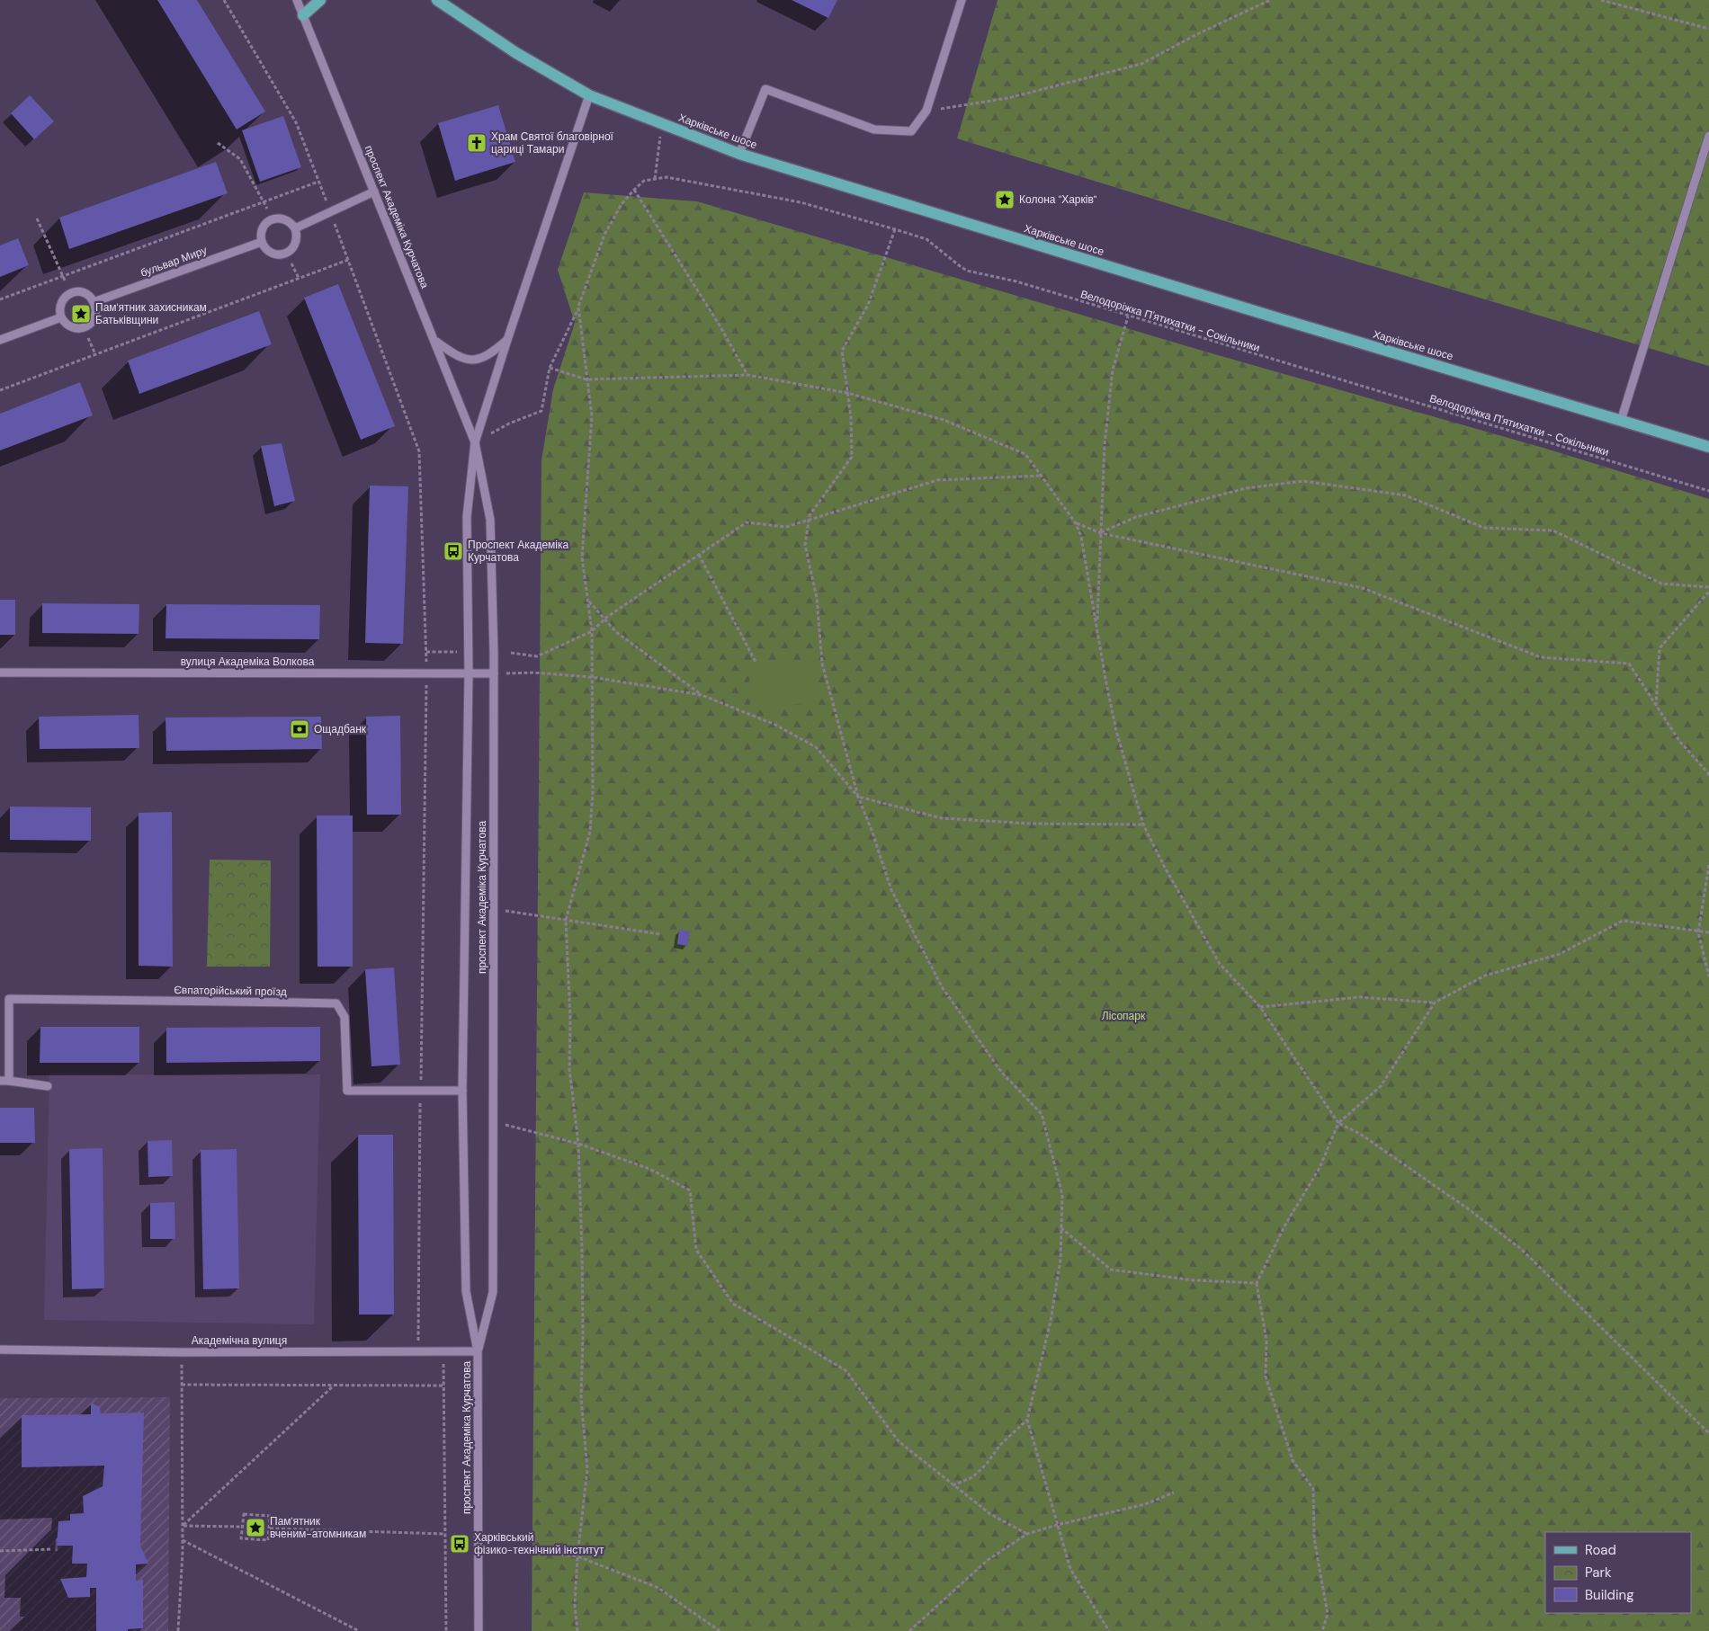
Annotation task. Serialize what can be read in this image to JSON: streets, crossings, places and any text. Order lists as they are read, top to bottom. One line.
{"streets":{"main road":["Харківське шосе"],"street":["проспект Академіка Курчатова","бульвар Миру","вулиця Академіка Волкова","Євпаторійський проїзд","Академічна вулиця"],"path":["Велодоріжка П'ятихатки - Сокільники"]},"crossings":[["проспект Академіка Курчатова","вулиця Академіка Волкова"],["проспект Академіка Курчатова","Євпаторійський проїзд"],["проспект Академіка Курчатова","Академічна вулиця"]],"parks":["Лісопарк"],"places":{"church":["Храм Святої благовірної цариці Тамари"],"place":["Колона \"Харків\"","Пам'ятник захисникам Батьківщини","Пам'ятник вченим-атомникам"],"bus stop":["Проспект Академіка Курчатова","Харківський фізико-технічний інститут"],"bank":["Ощадбанк"]},"legend":["Road","Park","Building"]}
